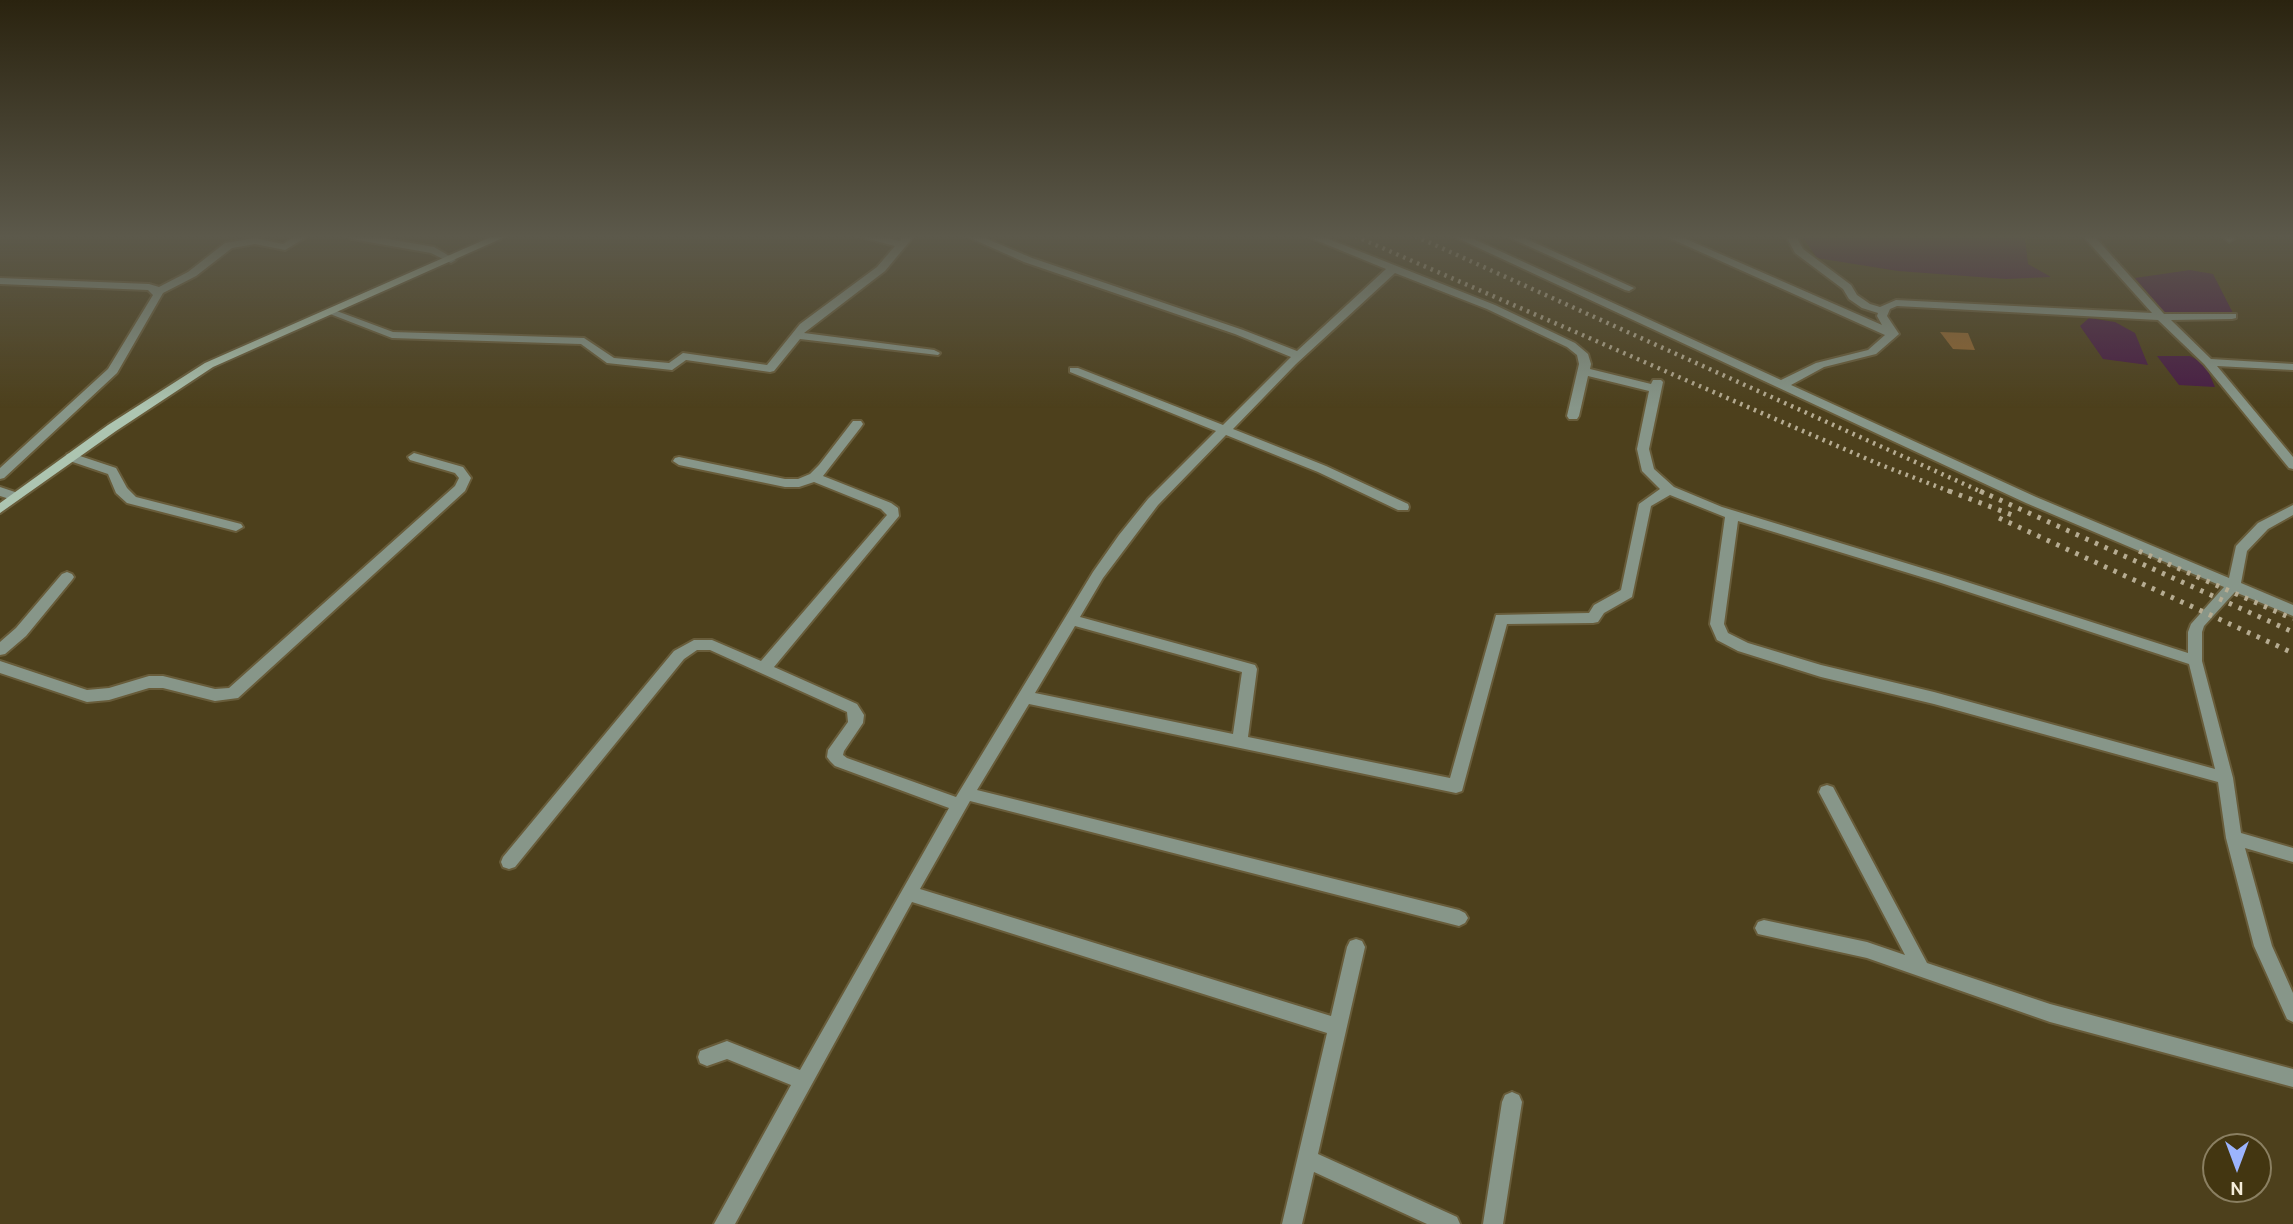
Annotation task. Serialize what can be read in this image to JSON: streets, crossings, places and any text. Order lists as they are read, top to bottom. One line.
{"north":"bottom"}
